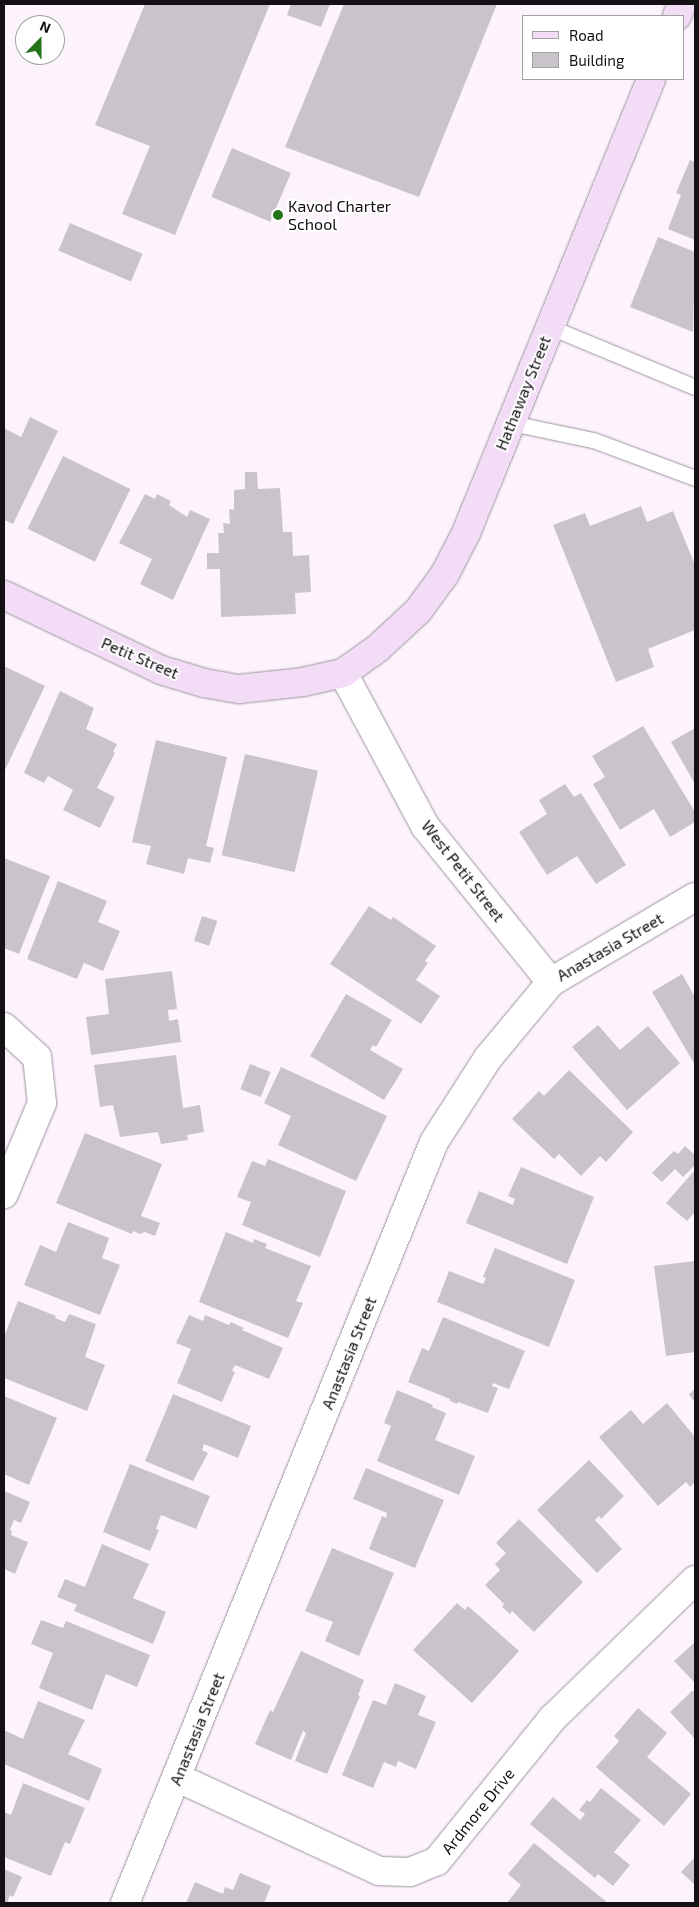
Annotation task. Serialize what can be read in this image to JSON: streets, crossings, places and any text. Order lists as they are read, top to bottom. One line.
{"streets":{"street":["Hathaway Street","Petit Street","West Petit Street","Anastasia Street","Ardmore Drive"]},"crossings":[["Hathaway Street","Petit Street"],["Hathaway Street","West Petit Street"],["Petit Street","West Petit Street"],["West Petit Street","Anastasia Street"],["Anastasia Street","Ardmore Drive"]],"places":["Kavod Charter School"],"legend":["Road","Building"],"north":"top"}
